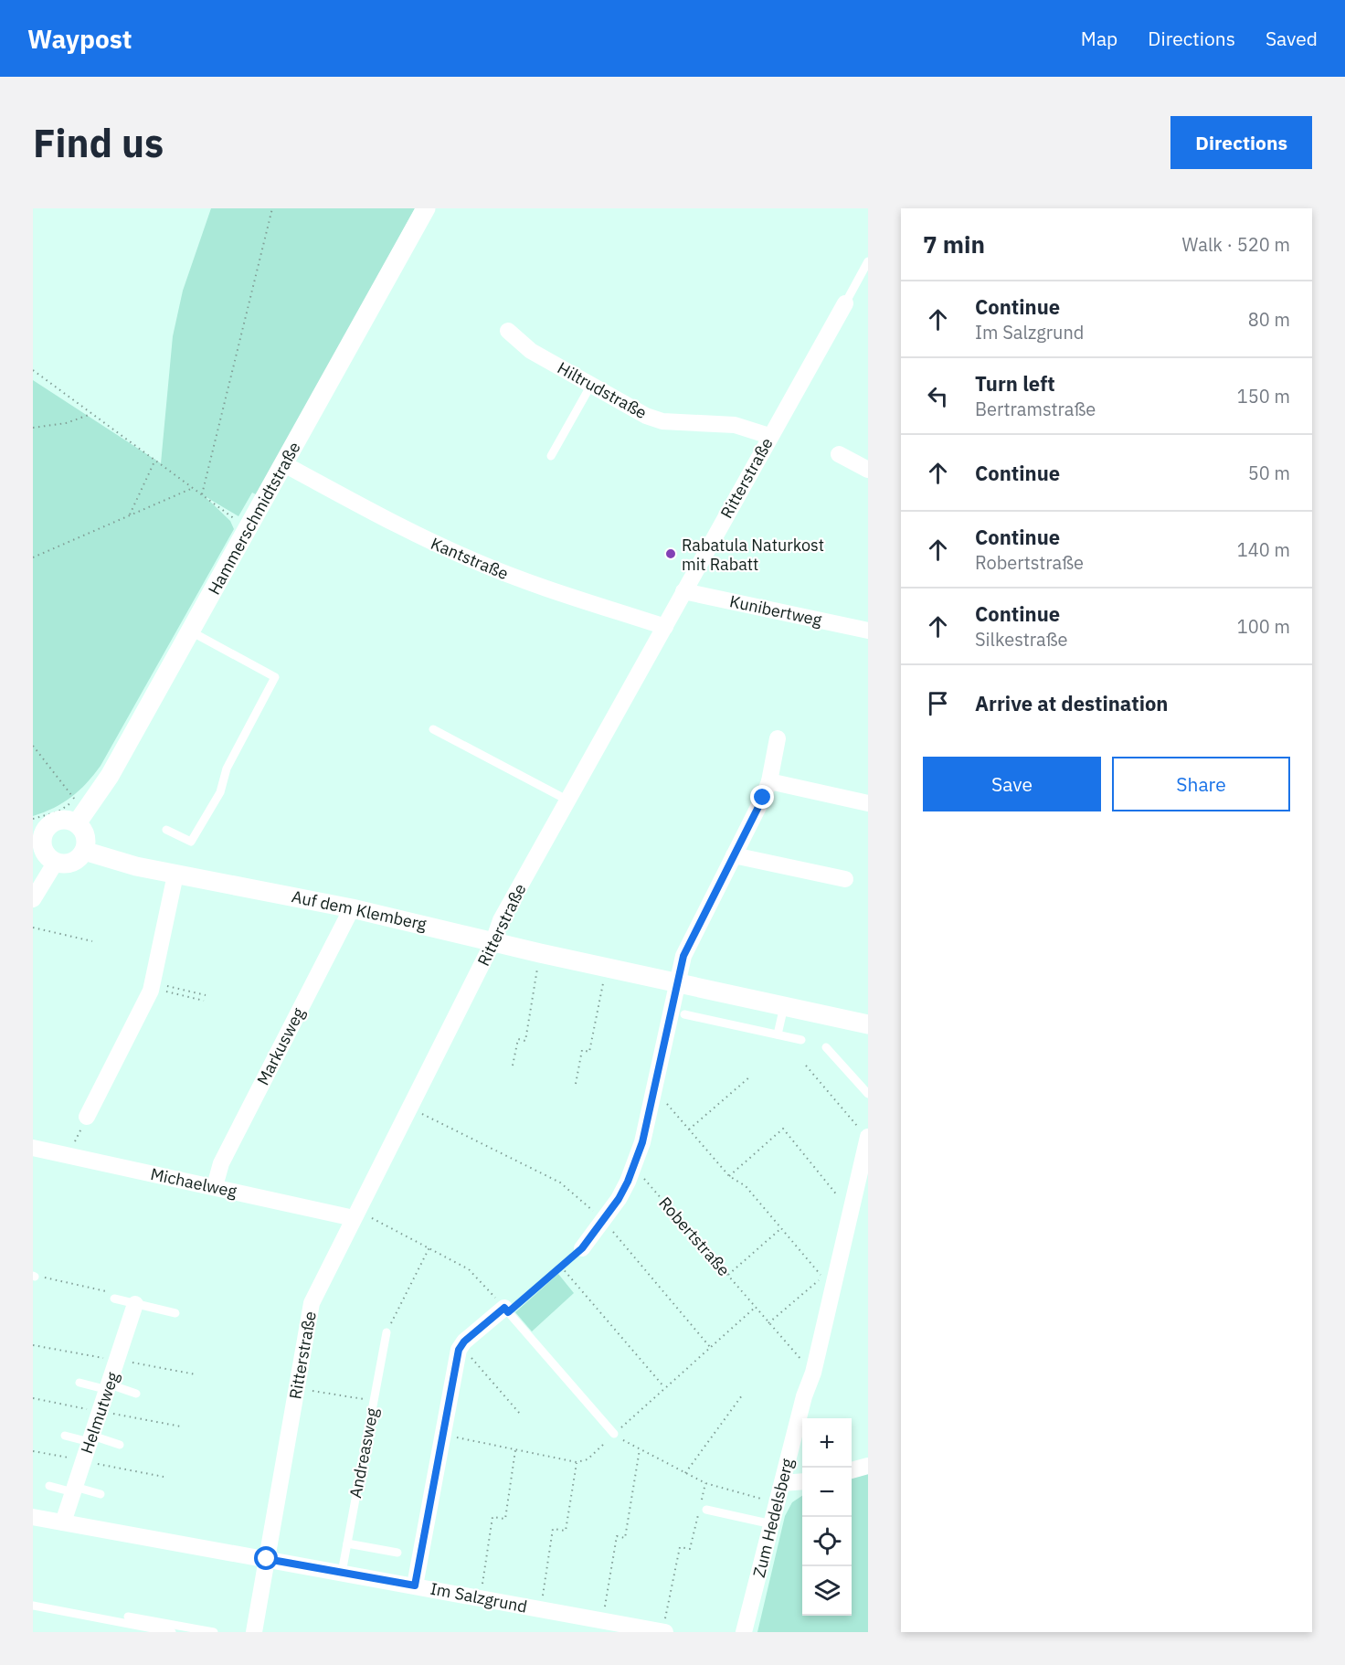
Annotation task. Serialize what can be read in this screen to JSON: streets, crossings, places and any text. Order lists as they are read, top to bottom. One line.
{"streets":{"street":["Hiltrudstraße","Ritterstraße","Hammerschmidtstraße","Kantstraße","Kunibertweg","Auf dem Klemberg","Markusweg","Michaelweg","Helmutweg","Zum Hedelsberg","Im Salzgrund"],"lane":["Andreasweg"],"path":["Robertstraße"]},"crossings":[["Hiltrudstraße","Ritterstraße"],["Ritterstraße","Kantstraße"],["Ritterstraße","Kunibertweg"],["Ritterstraße","Auf dem Klemberg"],["Ritterstraße","Michaelweg"],["Ritterstraße","Im Salzgrund"],["Hammerschmidtstraße","Kantstraße"],["Auf dem Klemberg","Markusweg"],["Markusweg","Michaelweg"],["Helmutweg","Im Salzgrund"],["Andreasweg","Im Salzgrund"]],"places":["Rabatula Naturkost mit Rabatt"],"page":{"header":"Waypost","nav":["Map","Directions","Saved"],"buttons":["Directions",["Save","Share"]],"title":"Find us","heading":["7 min","Walk · 520 m"],"list":[["Continue","Im Salzgrund","80 m"],["Turn left","Bertramstraße","150 m"],["Continue","50 m"],["Continue","Robertstraße","140 m"],["Continue","Silkestraße","100 m"],"Arrive at destination"],"map_buttons":["+","−"]}}
